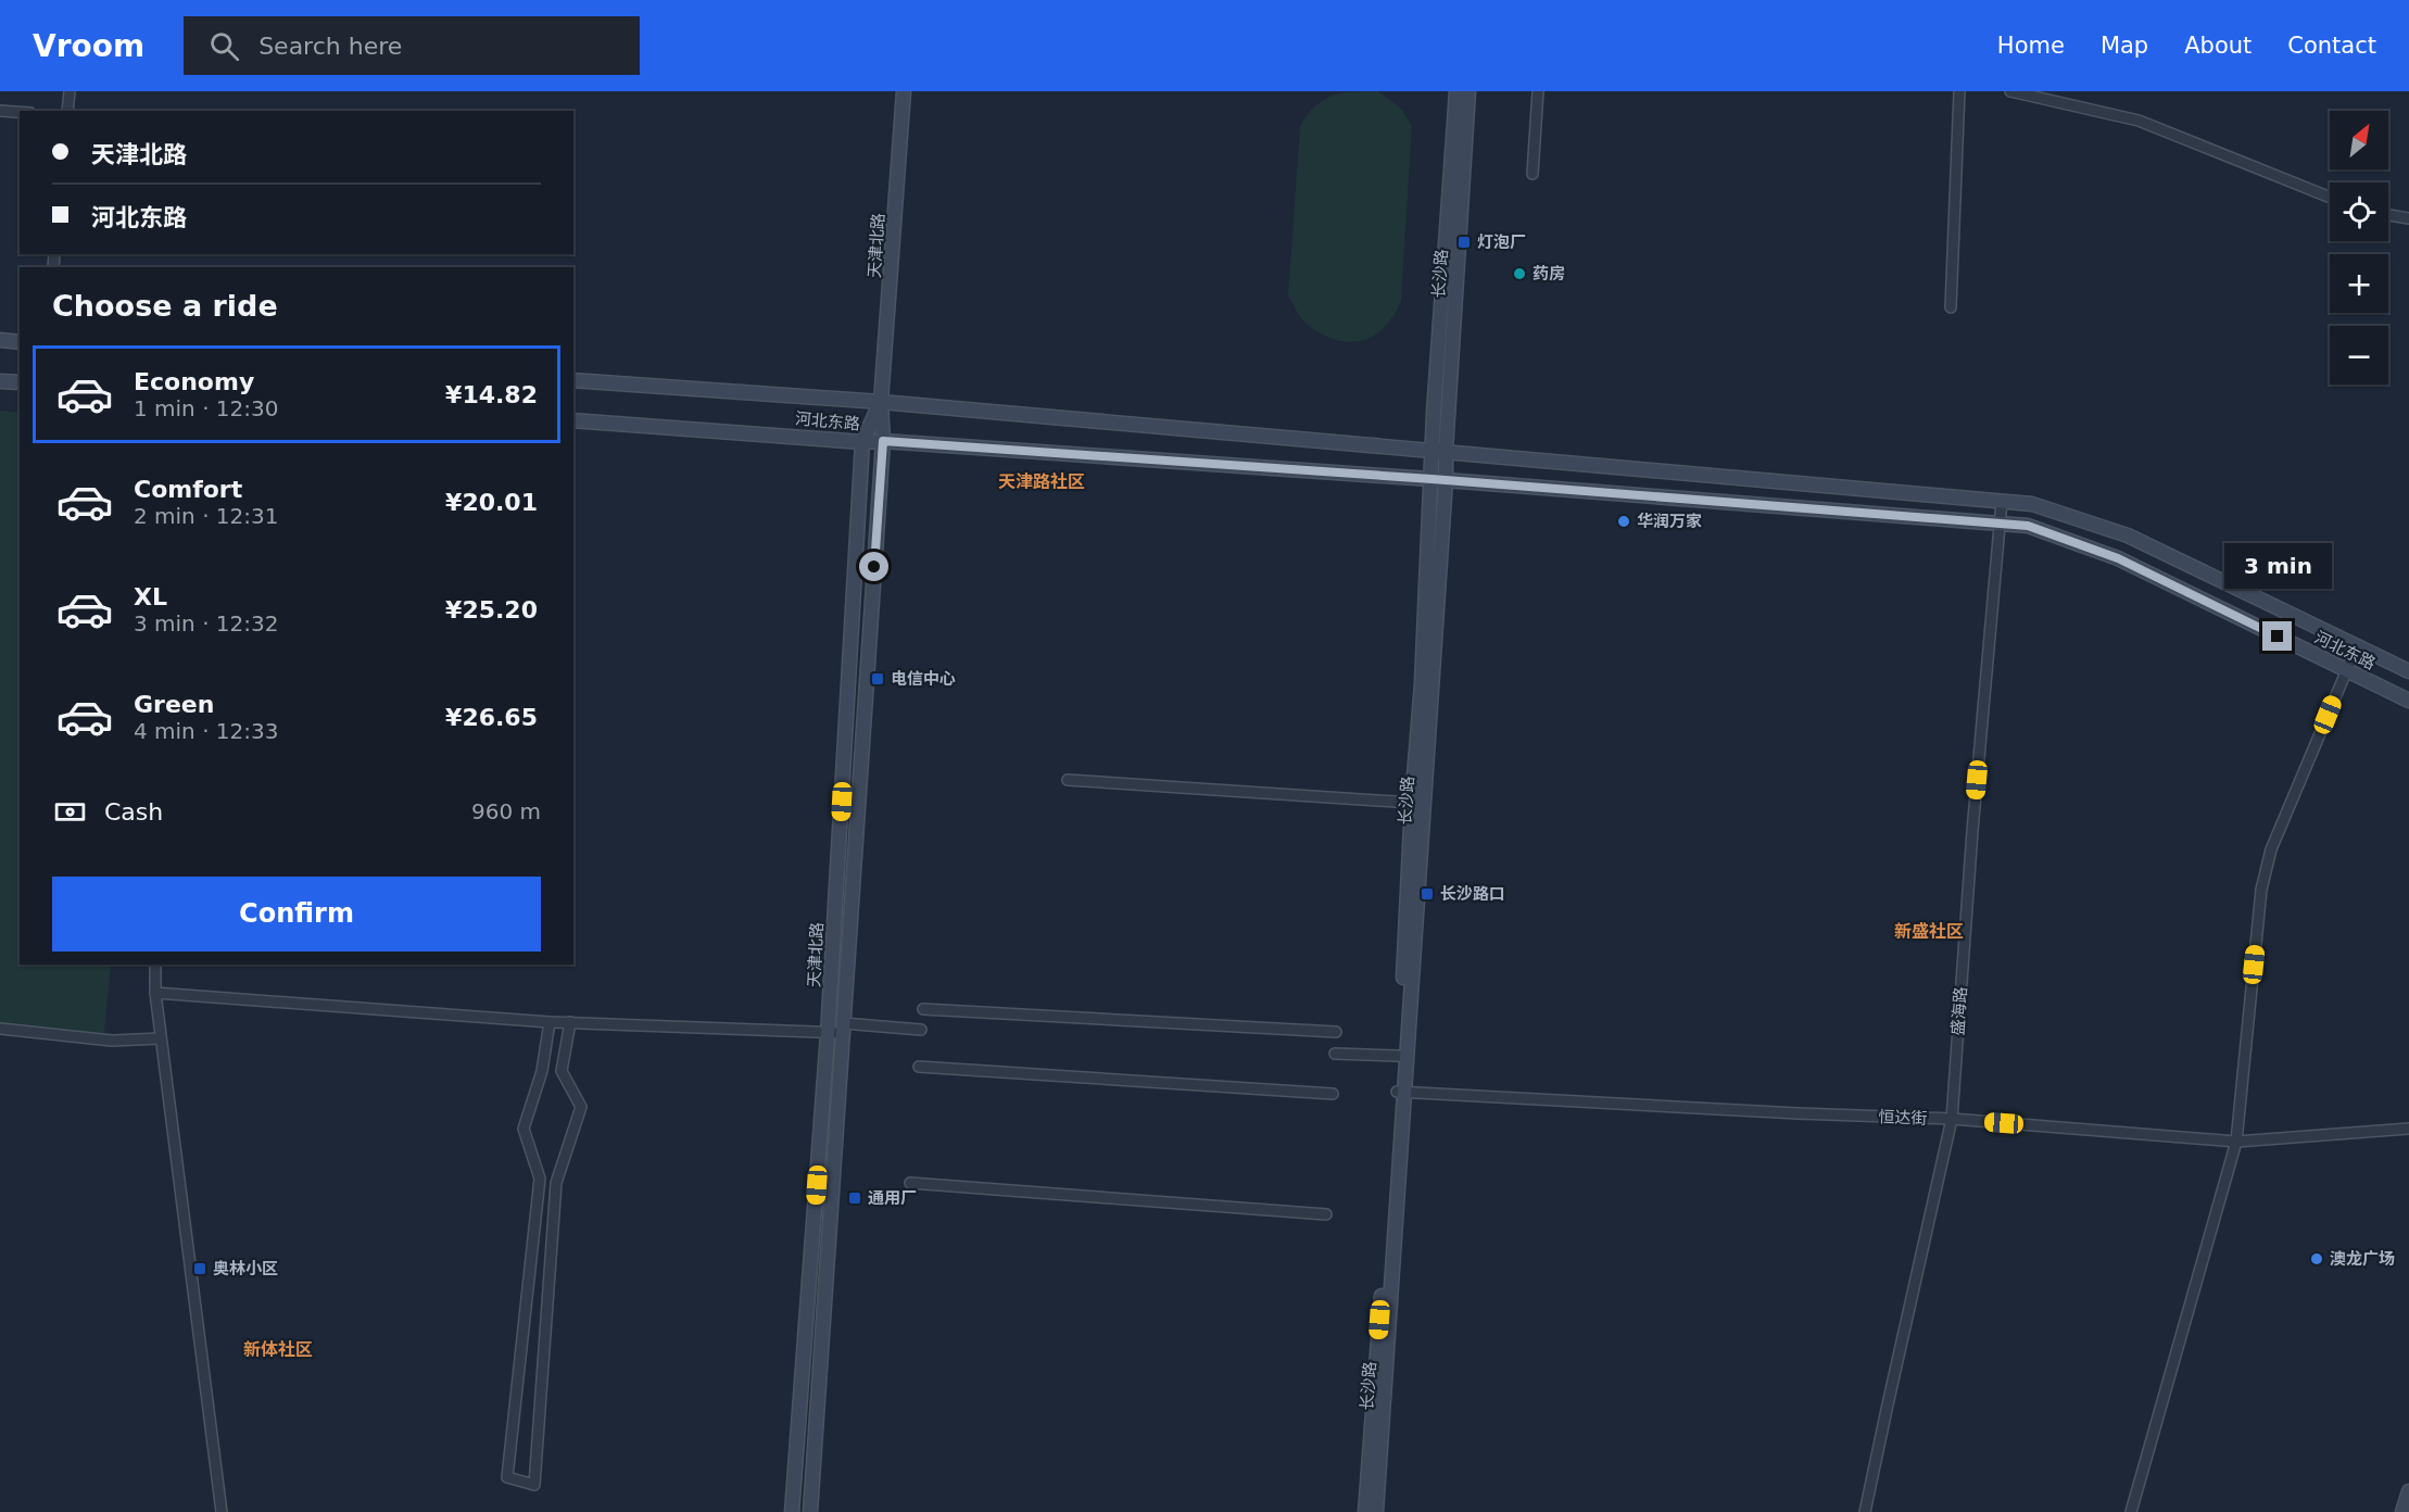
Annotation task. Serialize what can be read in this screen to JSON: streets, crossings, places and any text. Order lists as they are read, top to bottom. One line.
{"streets":{"street":["天津北路","长沙路","河北东路","盛海路","恒达街"]},"crossings":[["天津北路","河北东路"],["长沙路","河北东路"],["长沙路","恒达街"],["河北东路","盛海路"],["盛海路","恒达街"]],"districts":["天津路社区","新盛社区","新体社区"],"places":{"transit":["灯泡厂","电信中心","长沙路口","通用厂","奥林小区"],"other":["药房","华润万家","澳龙广场"]},"north":"top right","page":{"header":"Vroom","search":"Search here","nav":["Home","Map","About","Contact"],"map_buttons":["+","−"],"banner":["天津北路","河北东路"],"heading":"Choose a ride","list":[{"name":"Economy","note":"1 min · 12:30","value":"¥14.82"},{"name":"Comfort","note":"2 min · 12:31","value":"¥20.01"},{"name":"XL","note":"3 min · 12:32","value":"¥25.20"},{"name":"Green","note":"4 min · 12:33","value":"¥26.65"}],"bubble":"3 min","pay":["Cash","960 m"],"buttons":"Confirm"}}
